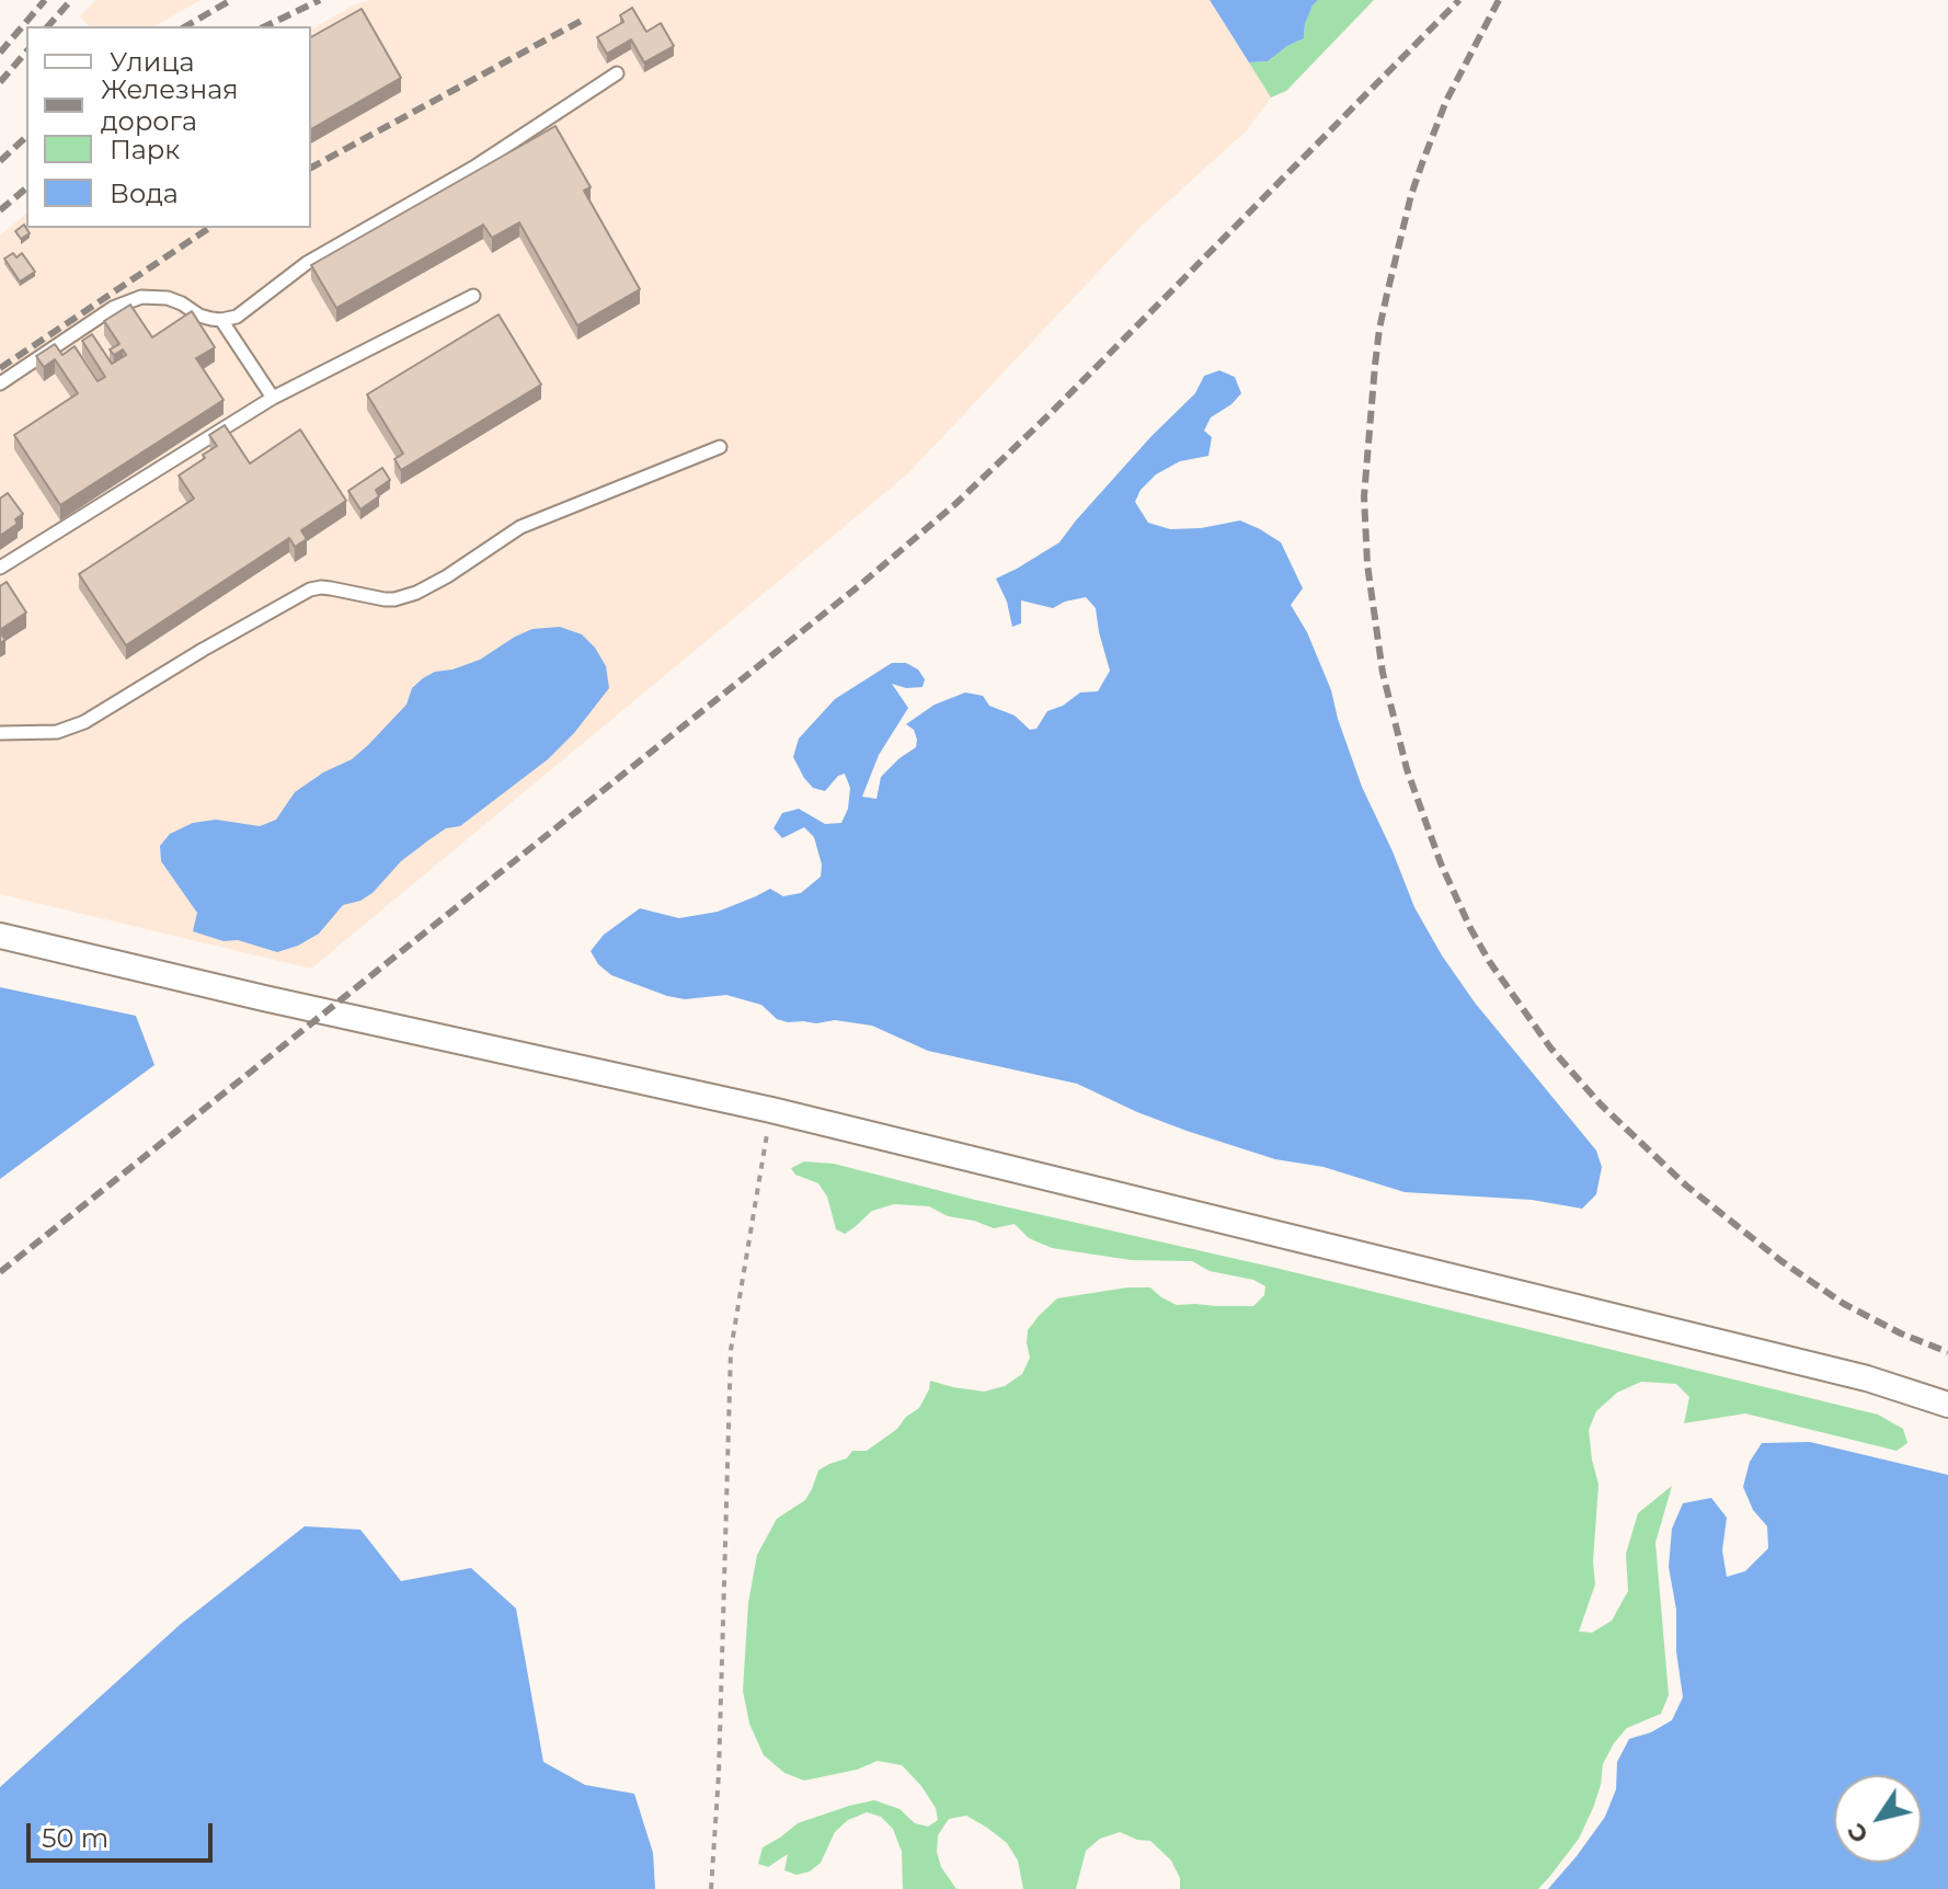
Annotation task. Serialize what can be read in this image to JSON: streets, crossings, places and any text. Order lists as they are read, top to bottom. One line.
{"legend":["Улица","Железная дорога","Парк","Вода"],"scale_bar":"50 m","north":"bottom left"}
